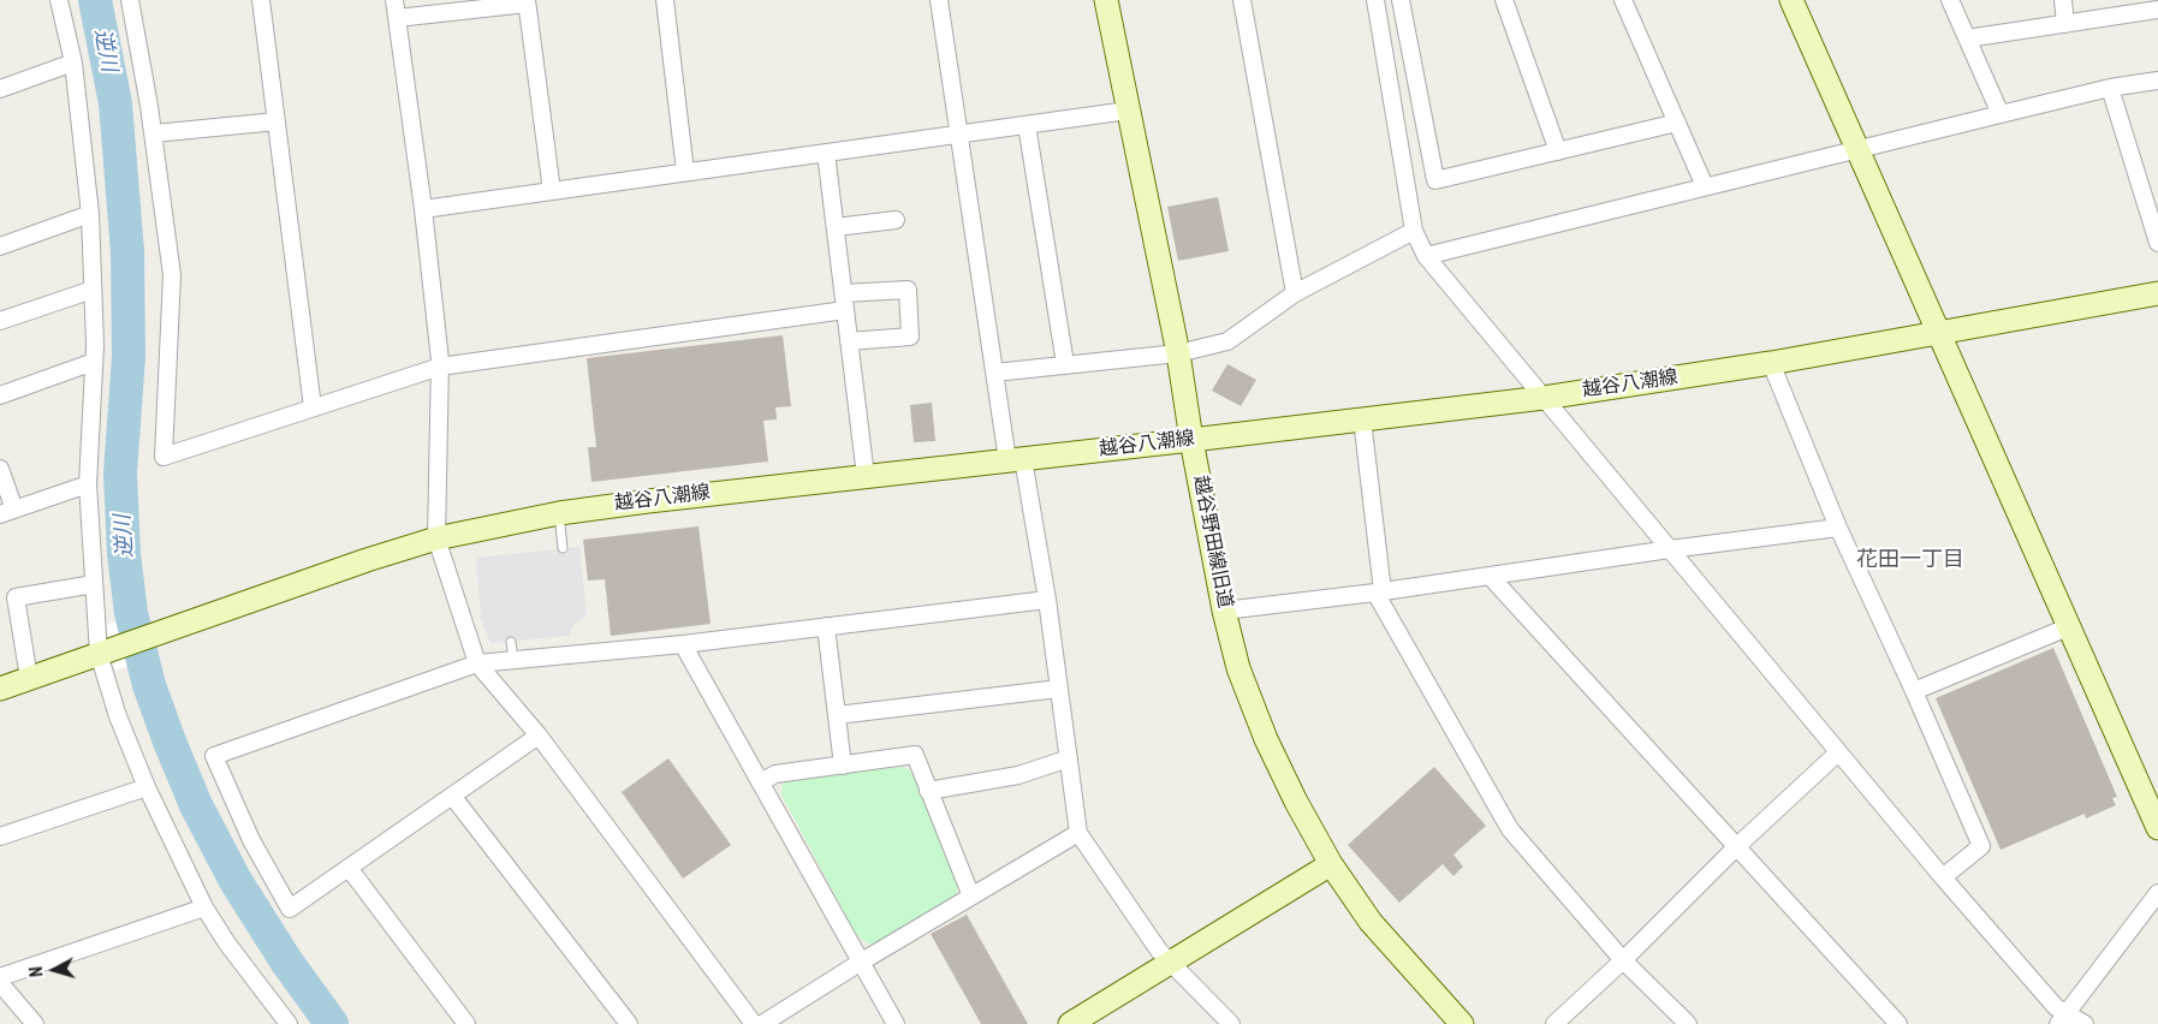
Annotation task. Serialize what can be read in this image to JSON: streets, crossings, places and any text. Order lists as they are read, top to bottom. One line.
{"streets":{"street":["越谷八潮線","越谷野田線旧道"]},"crossings":[["越谷八潮線","越谷野田線旧道"]],"districts":["花田一丁目"],"water":["逆川"],"north":"left"}
